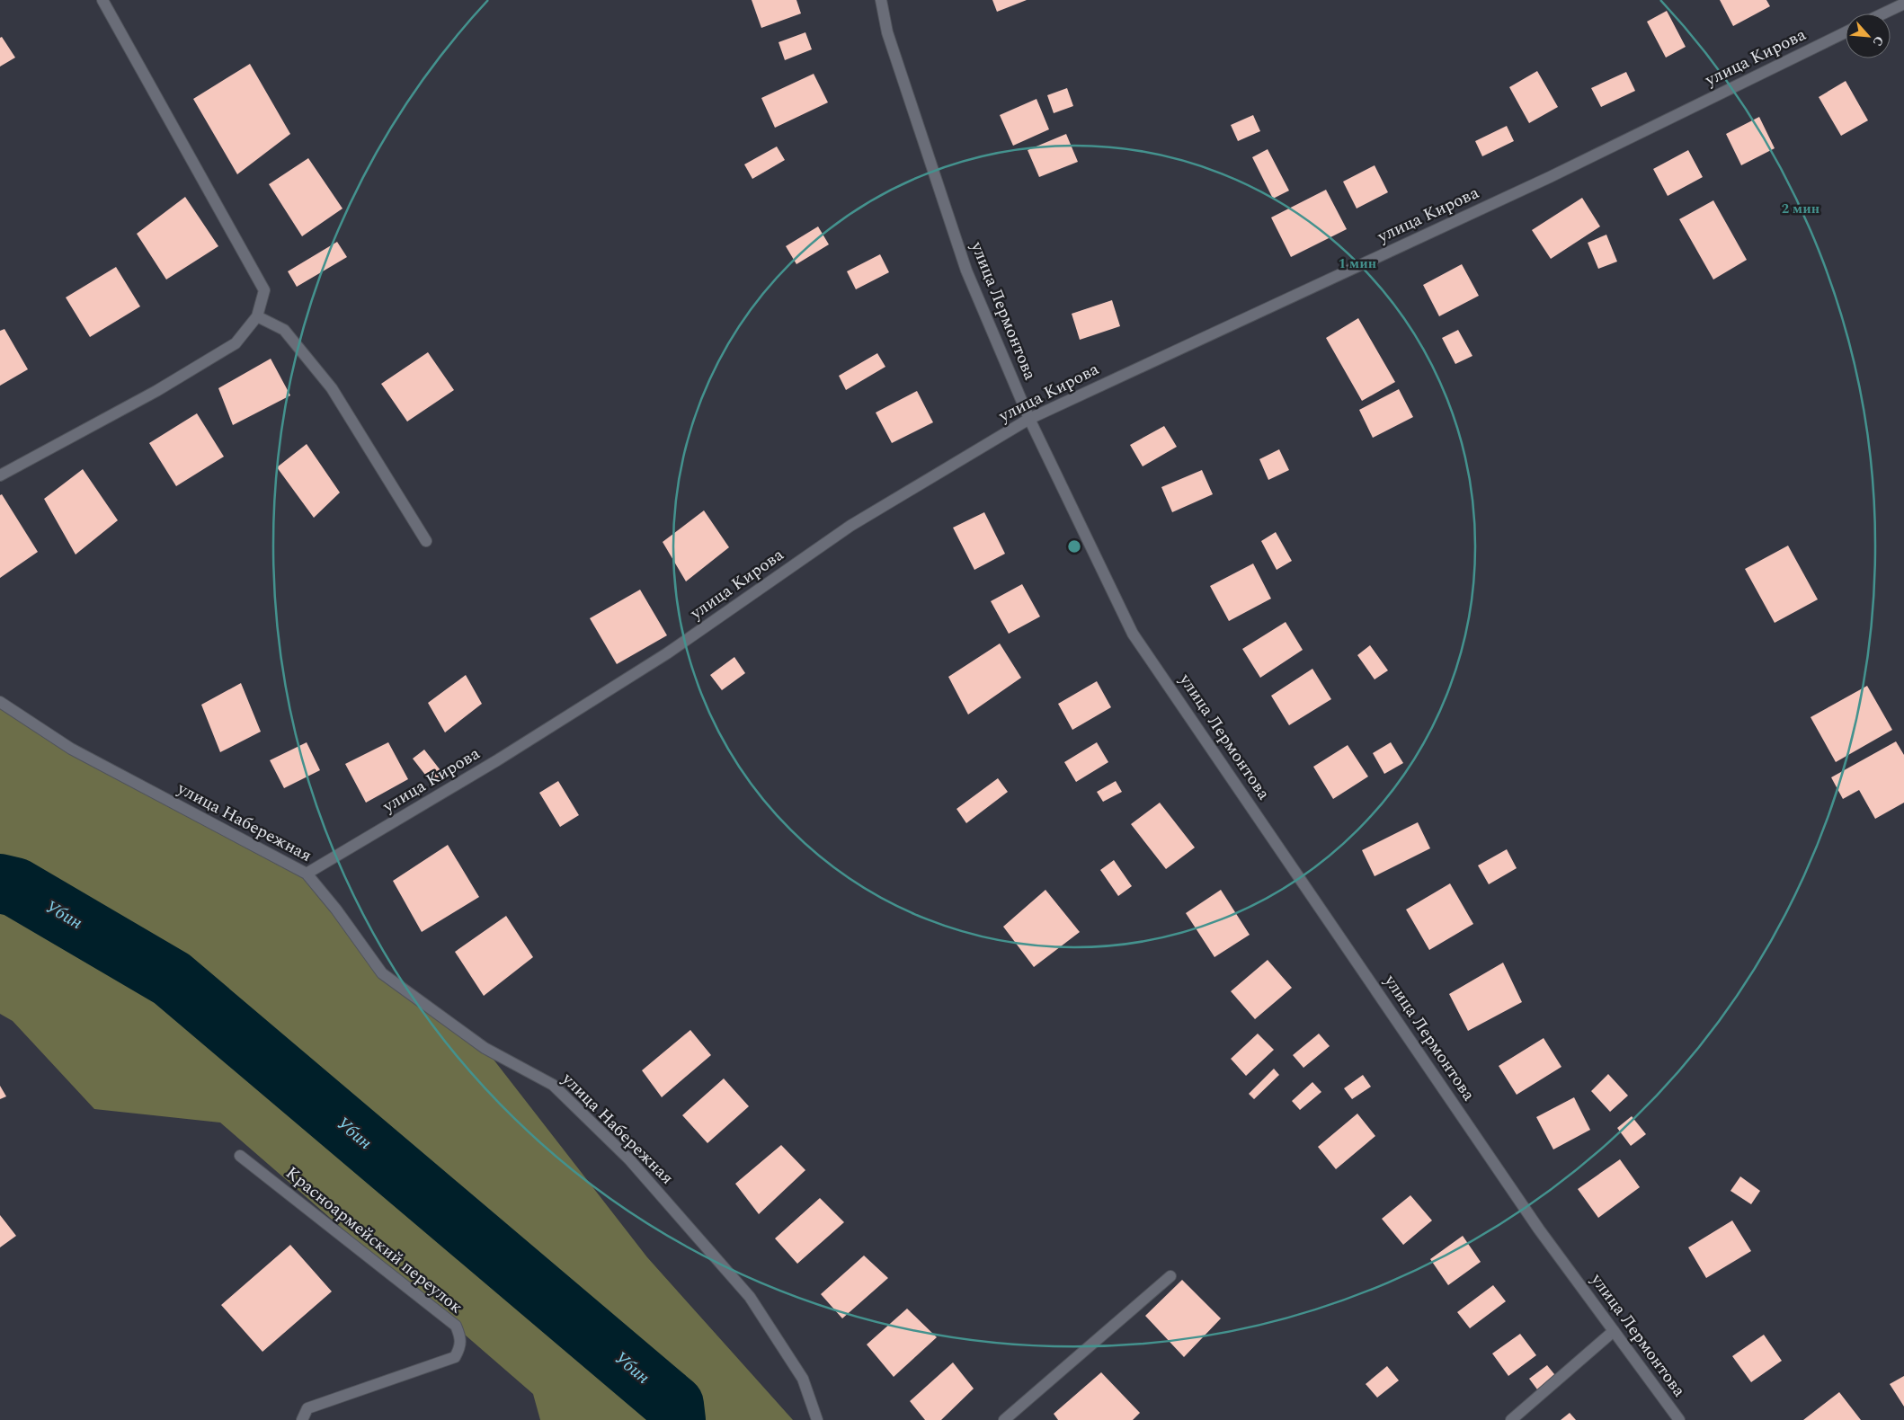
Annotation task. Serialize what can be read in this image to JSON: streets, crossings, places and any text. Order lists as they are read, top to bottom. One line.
{"streets":{"street":["улица Кирова","улица Лермонтова","улица Набережная","Красноармейский переулок"]},"crossings":[["улица Кирова","улица Лермонтова"],["улица Кирова","улица Набережная"]],"water":["Убин"],"north":"bottom right","rings":["2 мин","1 мин"]}
